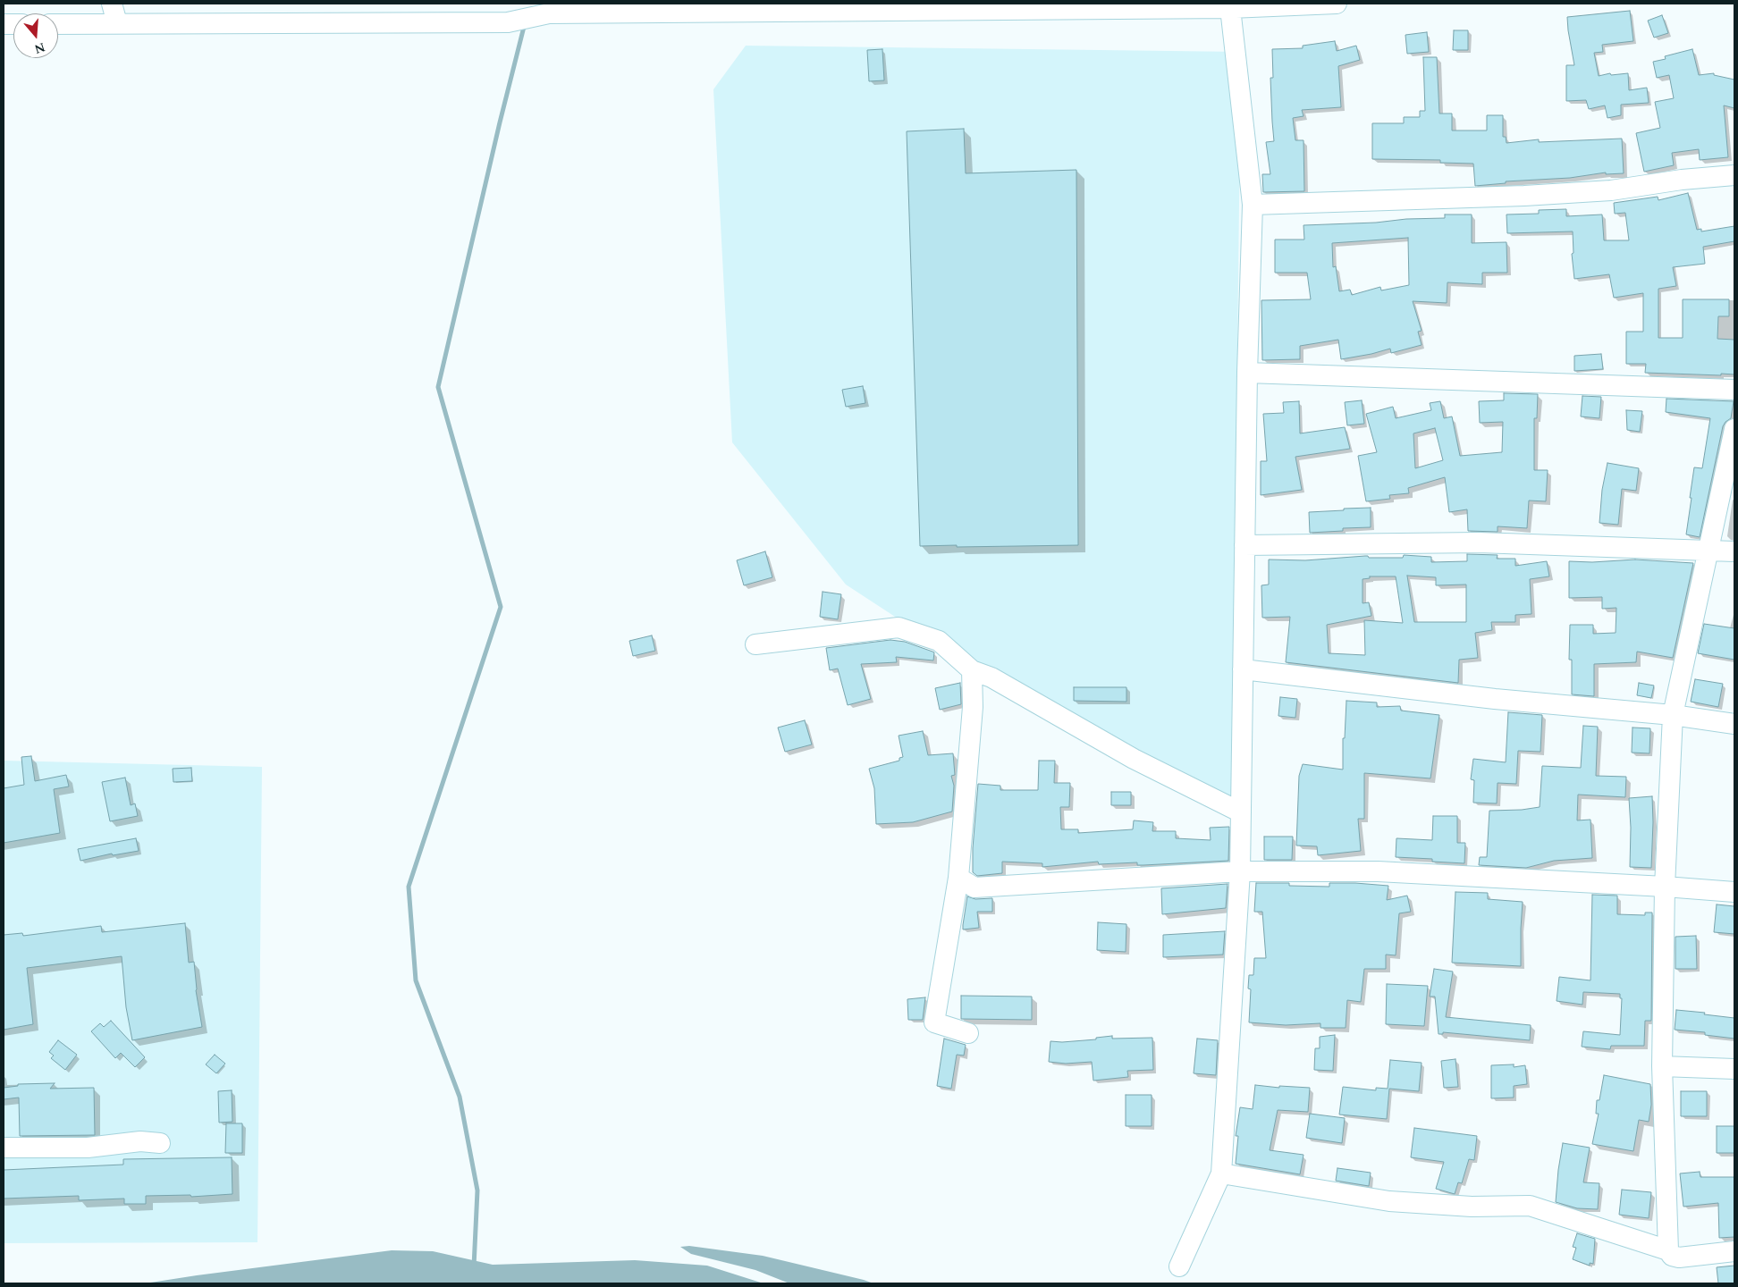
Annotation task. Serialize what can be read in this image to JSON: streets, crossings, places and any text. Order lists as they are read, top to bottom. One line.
{"north":"bottom"}
